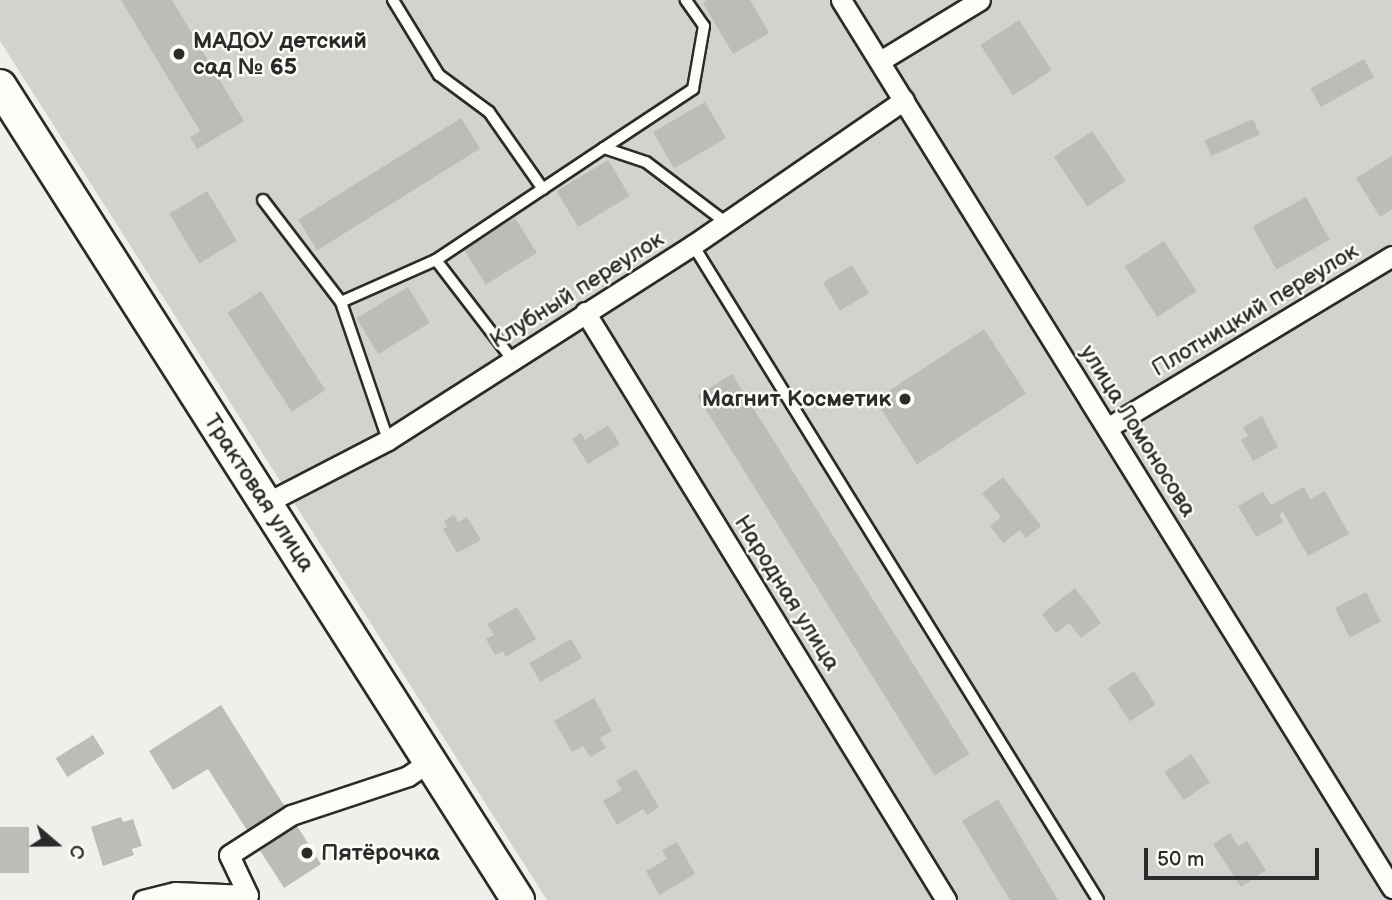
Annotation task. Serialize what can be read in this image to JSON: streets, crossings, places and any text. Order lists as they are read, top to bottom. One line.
{"streets":{"main road":["Трактовая улица"],"street":["Клубный переулок","Плотницкий переулок","улица Ломоносова","Народная улица"]},"crossings":[["Клубный переулок","улица Ломоносова"],["Клубный переулок","Трактовая улица"],["Клубный переулок","Народная улица"],["Плотницкий переулок","улица Ломоносова"]],"places":["МАДОУ детский сад № 65","Магнит Косметик","Пятёрочка"],"scale_bar":"50 m","north":"right"}
